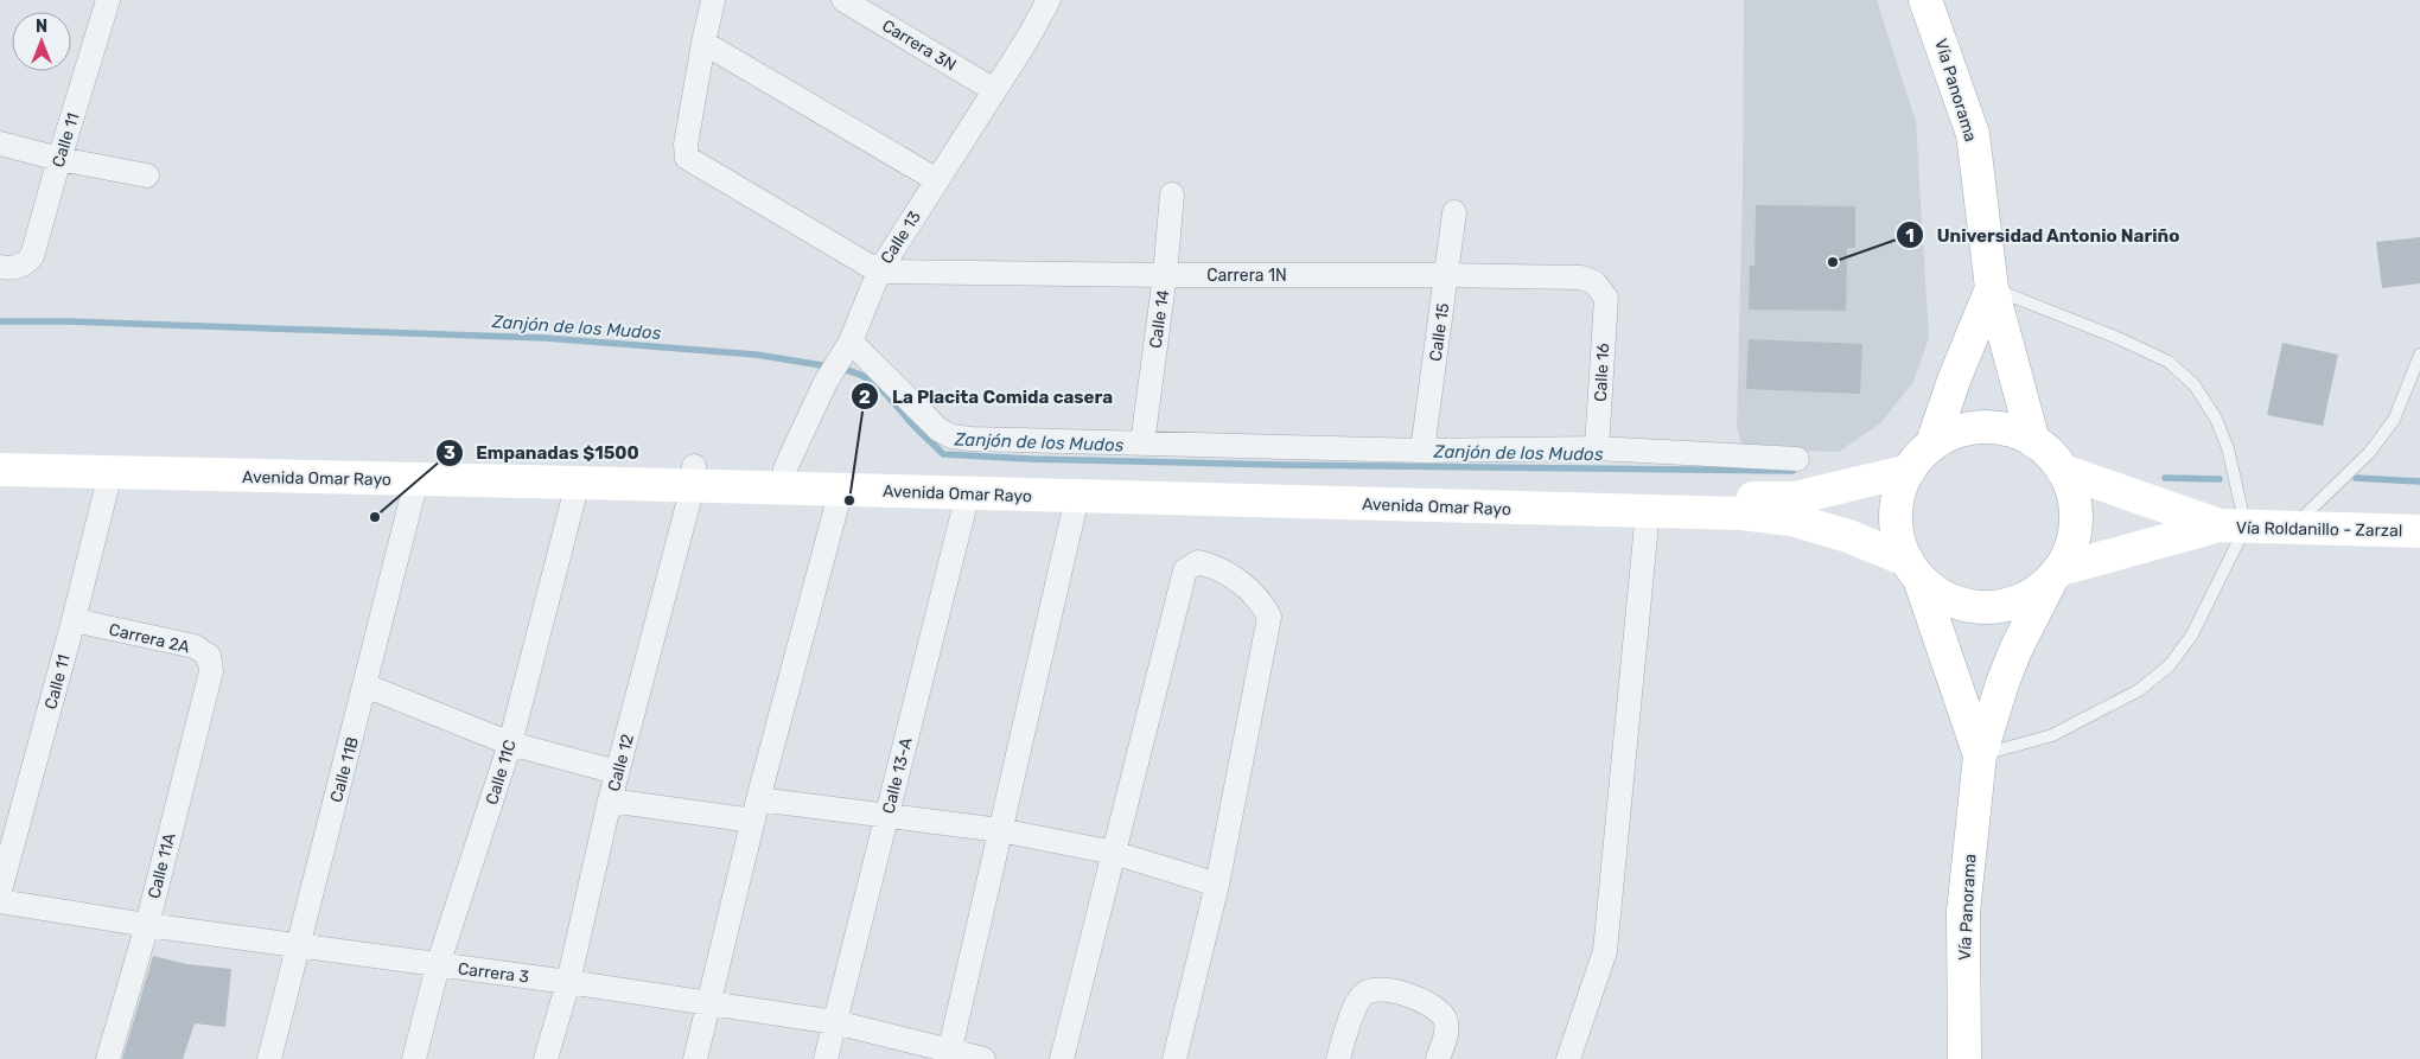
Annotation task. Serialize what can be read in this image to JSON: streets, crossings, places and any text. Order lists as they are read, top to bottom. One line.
{"streets":{"street":["Carrera 3N","Vía Panorama","Calle 11","Calle 13","Carrera 1N","Calle 14","Calle 15","Calle 16","Avenida Omar Rayo","Vía Roldanillo - Zarzal","Carrera 2A","Calle 12","Calle 11B","Calle 11C","Calle 13-A","Calle 11A","Carrera 3"]},"crossings":[["Carrera 3N","Calle 13"],["Vía Panorama","Avenida Omar Rayo"],["Vía Panorama","Vía Roldanillo - Zarzal"],["Calle 11","Avenida Omar Rayo"],["Calle 11","Carrera 2A"],["Calle 13","Carrera 1N"],["Calle 13","Avenida Omar Rayo"],["Carrera 1N","Calle 14"],["Carrera 1N","Calle 15"],["Carrera 1N","Calle 16"],["Avenida Omar Rayo","Vía Roldanillo - Zarzal"],["Avenida Omar Rayo","Calle 12"],["Avenida Omar Rayo","Calle 11B"],["Avenida Omar Rayo","Calle 11C"],["Avenida Omar Rayo","Calle 13-A"],["Carrera 2A","Calle 11A"],["Calle 12","Carrera 3"],["Calle 11B","Carrera 3"],["Calle 11C","Carrera 3"],["Calle 13-A","Carrera 3"],["Calle 11A","Carrera 3"]],"water":["Zanjón de los Mudos"],"places":["Universidad Antonio Nariño","La Placita Comida casera","Empanadas $1500"],"north":"top"}
